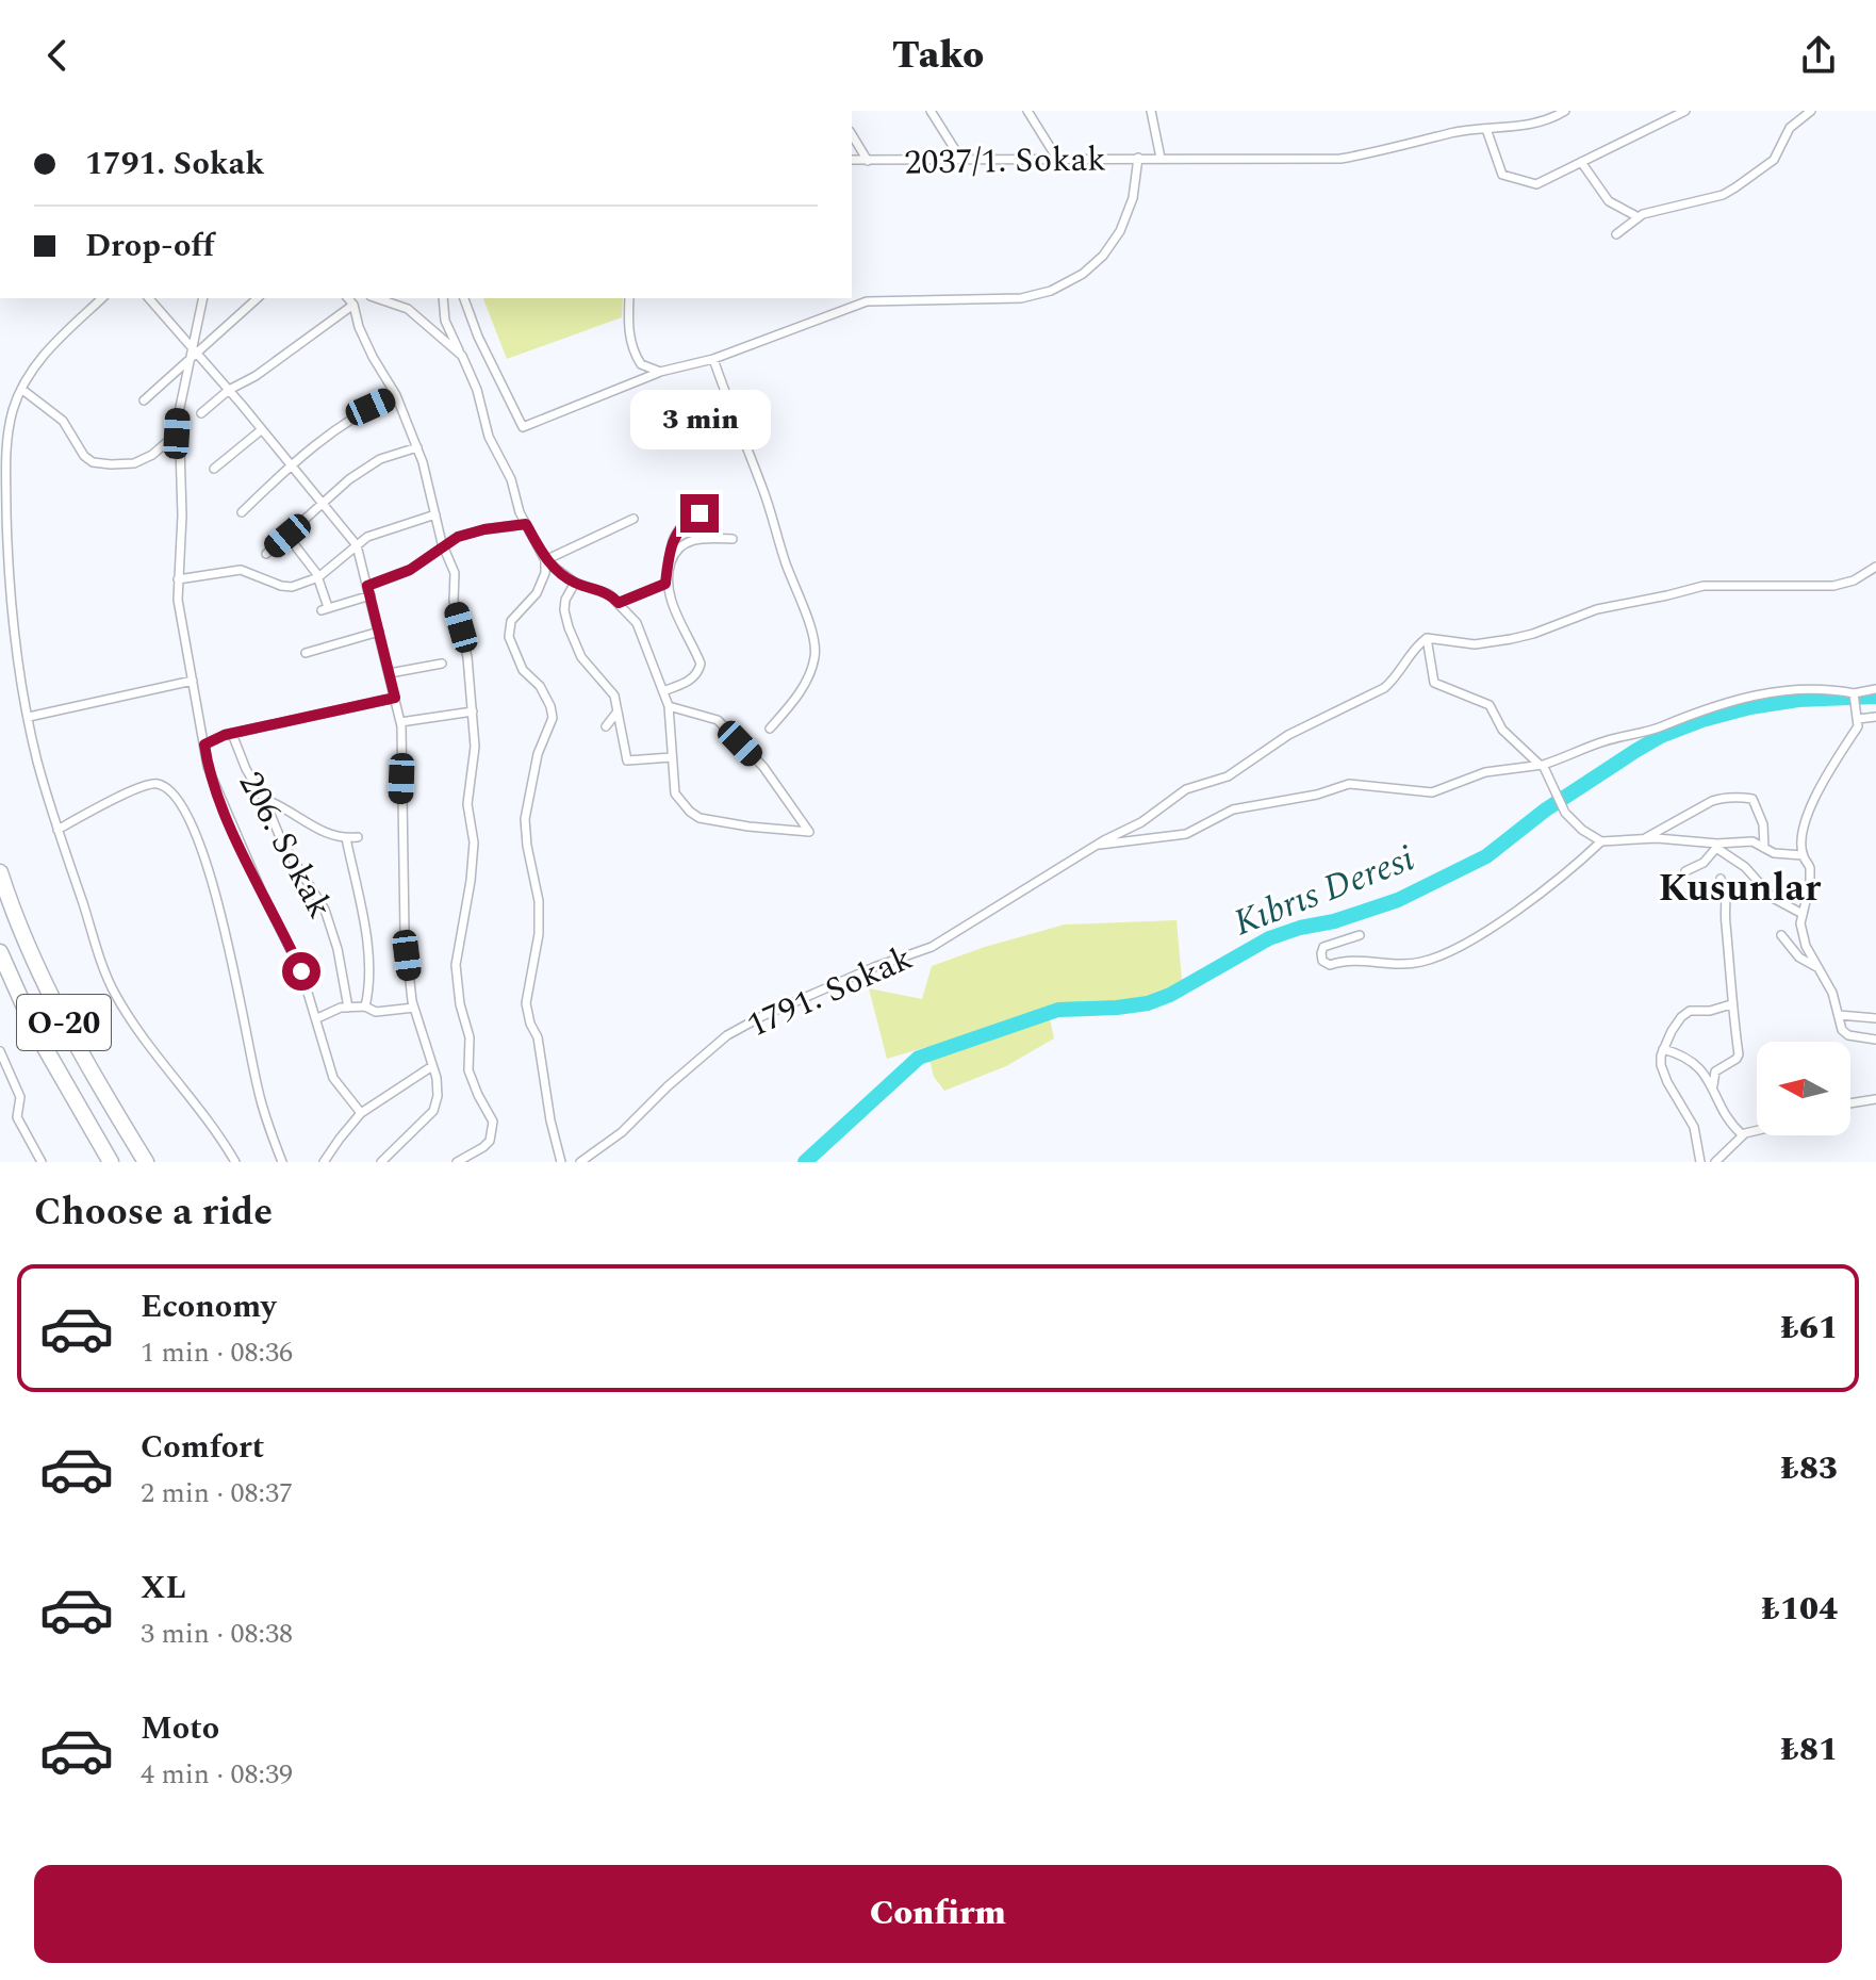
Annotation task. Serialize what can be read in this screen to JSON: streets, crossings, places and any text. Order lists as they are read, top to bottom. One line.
{"streets":{"highway":["O-20"],"street":["2037/1. Sokak","206. Sokak","1791. Sokak"]},"districts":["Kusunlar"],"water":["Kıbrıs Deresi"],"north":"left","page":{"header":"Tako","banner":["1791. Sokak","Drop-off"],"bubble":"3 min","heading":"Choose a ride","list":[{"name":"Economy","note":"1 min · 08:36","value":"₺61"},{"name":"Comfort","note":"2 min · 08:37","value":"₺83"},{"name":"XL","note":"3 min · 08:38","value":"₺104"},{"name":"Moto","note":"4 min · 08:39","value":"₺81"}],"buttons":"Confirm"}}
